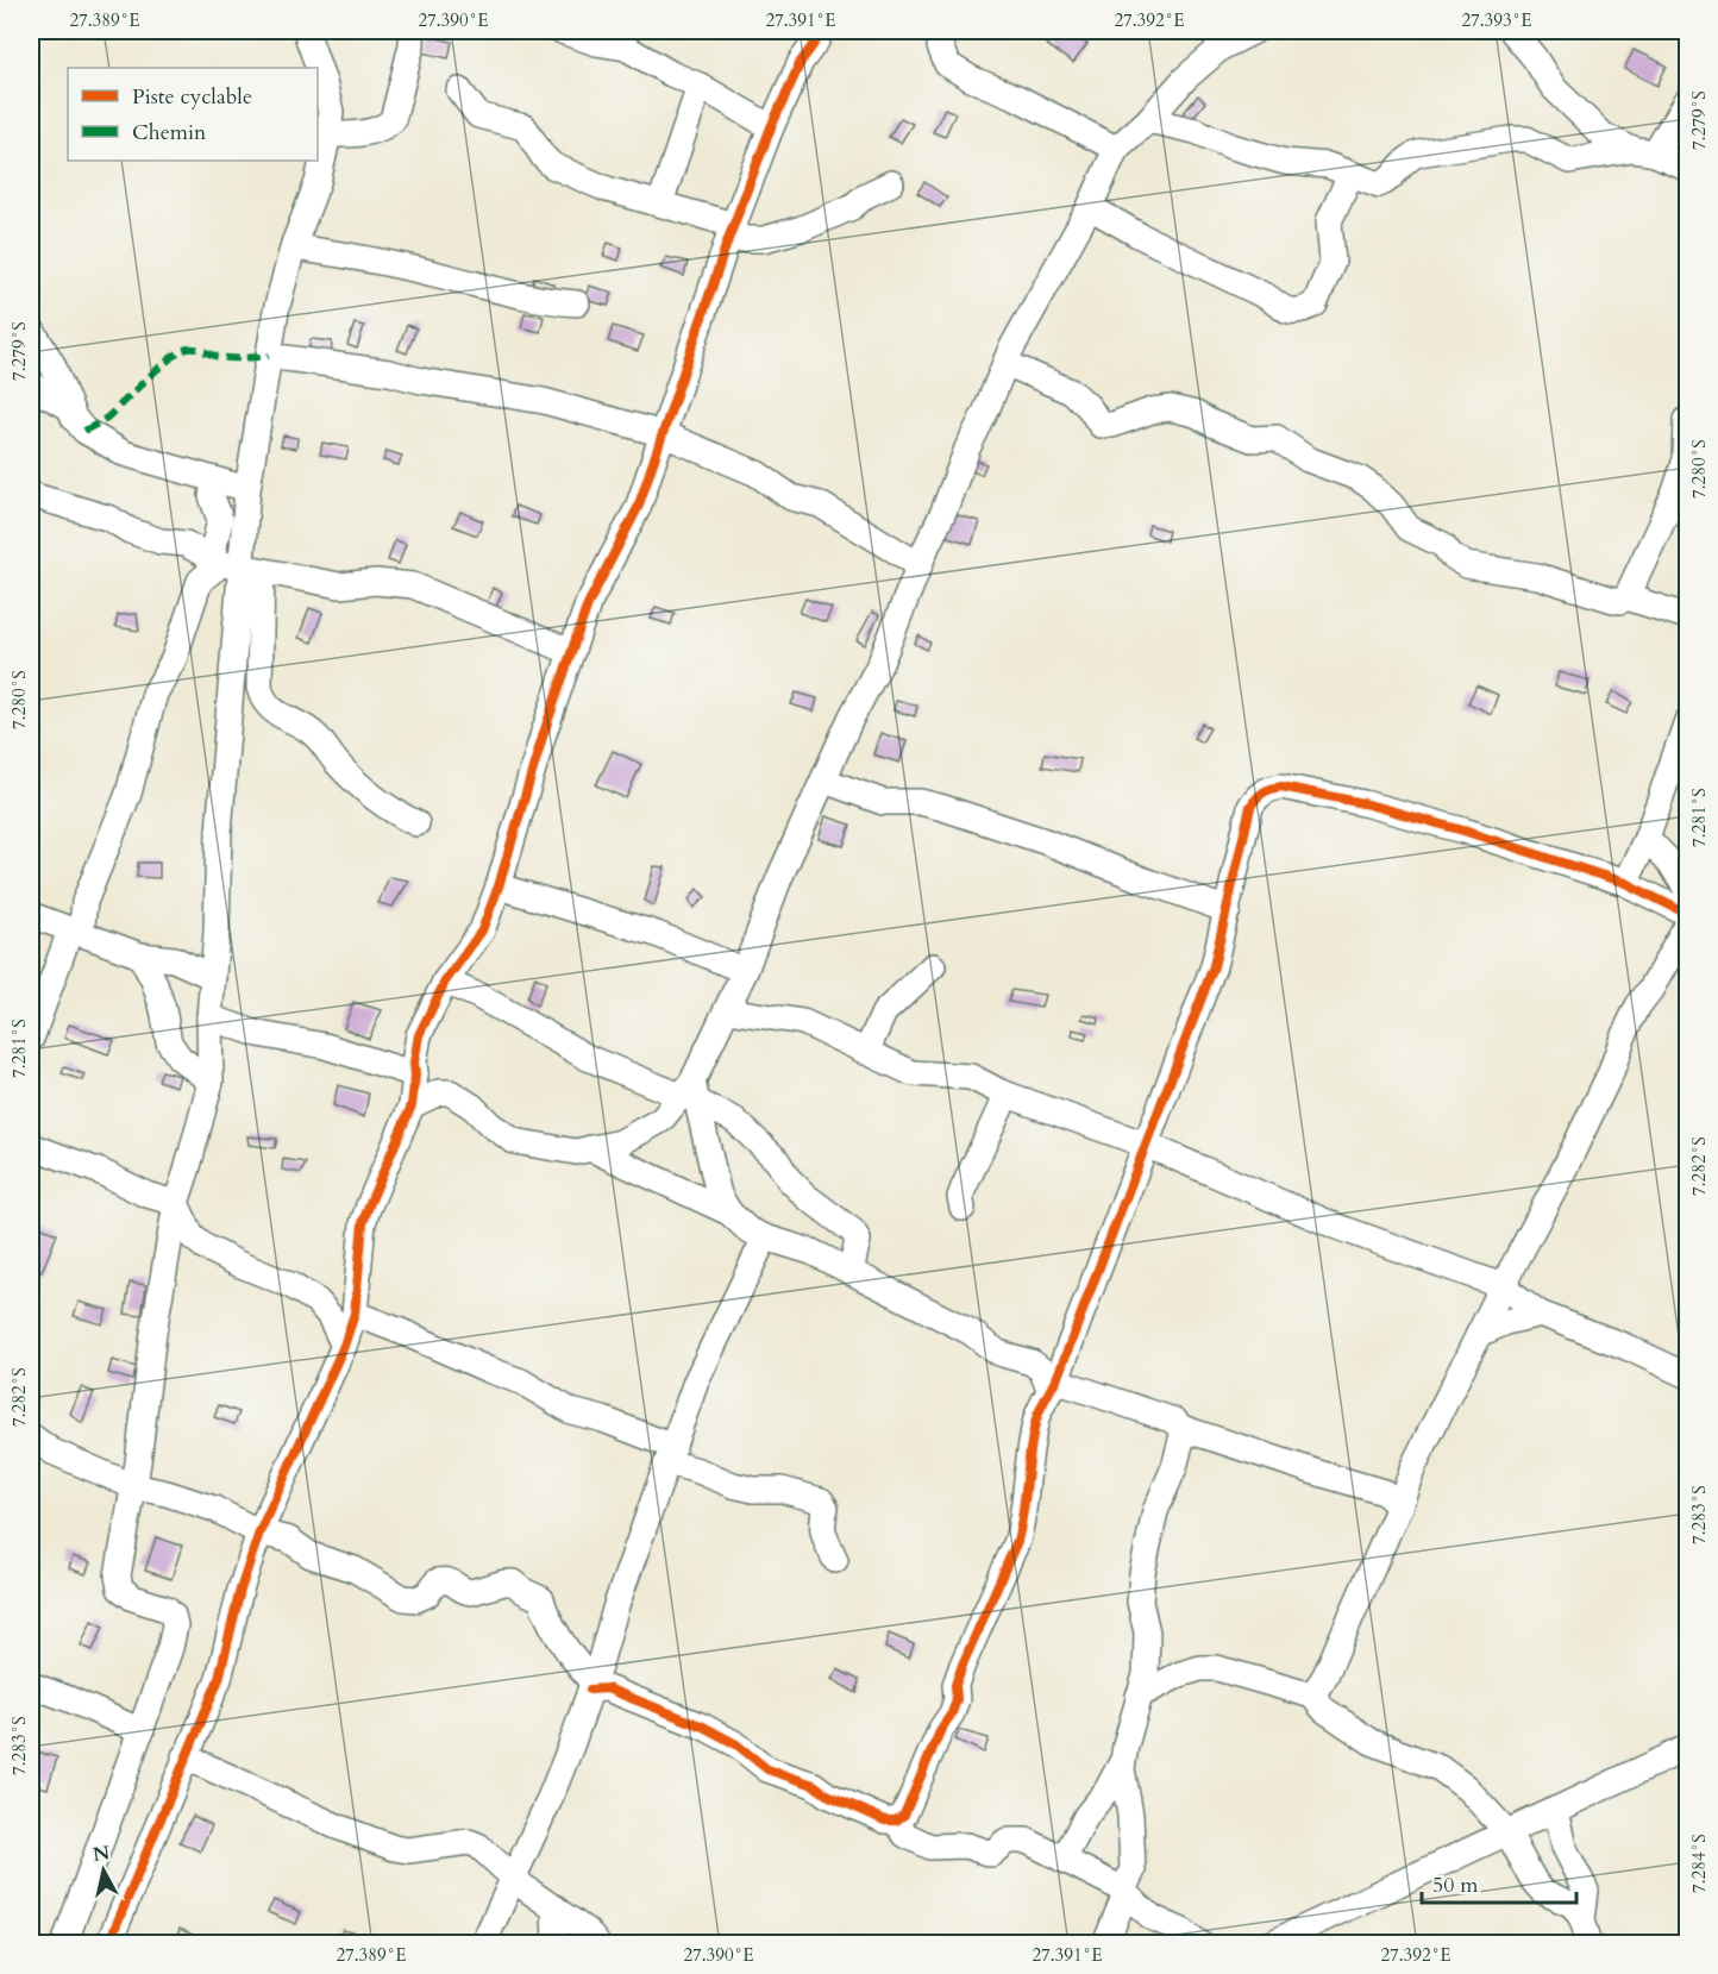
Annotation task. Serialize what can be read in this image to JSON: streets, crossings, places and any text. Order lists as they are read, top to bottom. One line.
{"legend":["Piste cyclable","Chemin"],"scale_bar":"50 m","north":"top","coordinates":["27.389°E","27.390°E","27.391°E","27.392°E","27.393°E","7.279°S","7.280°S","7.281°S","7.282°S","7.283°S","7.284°S"]}
